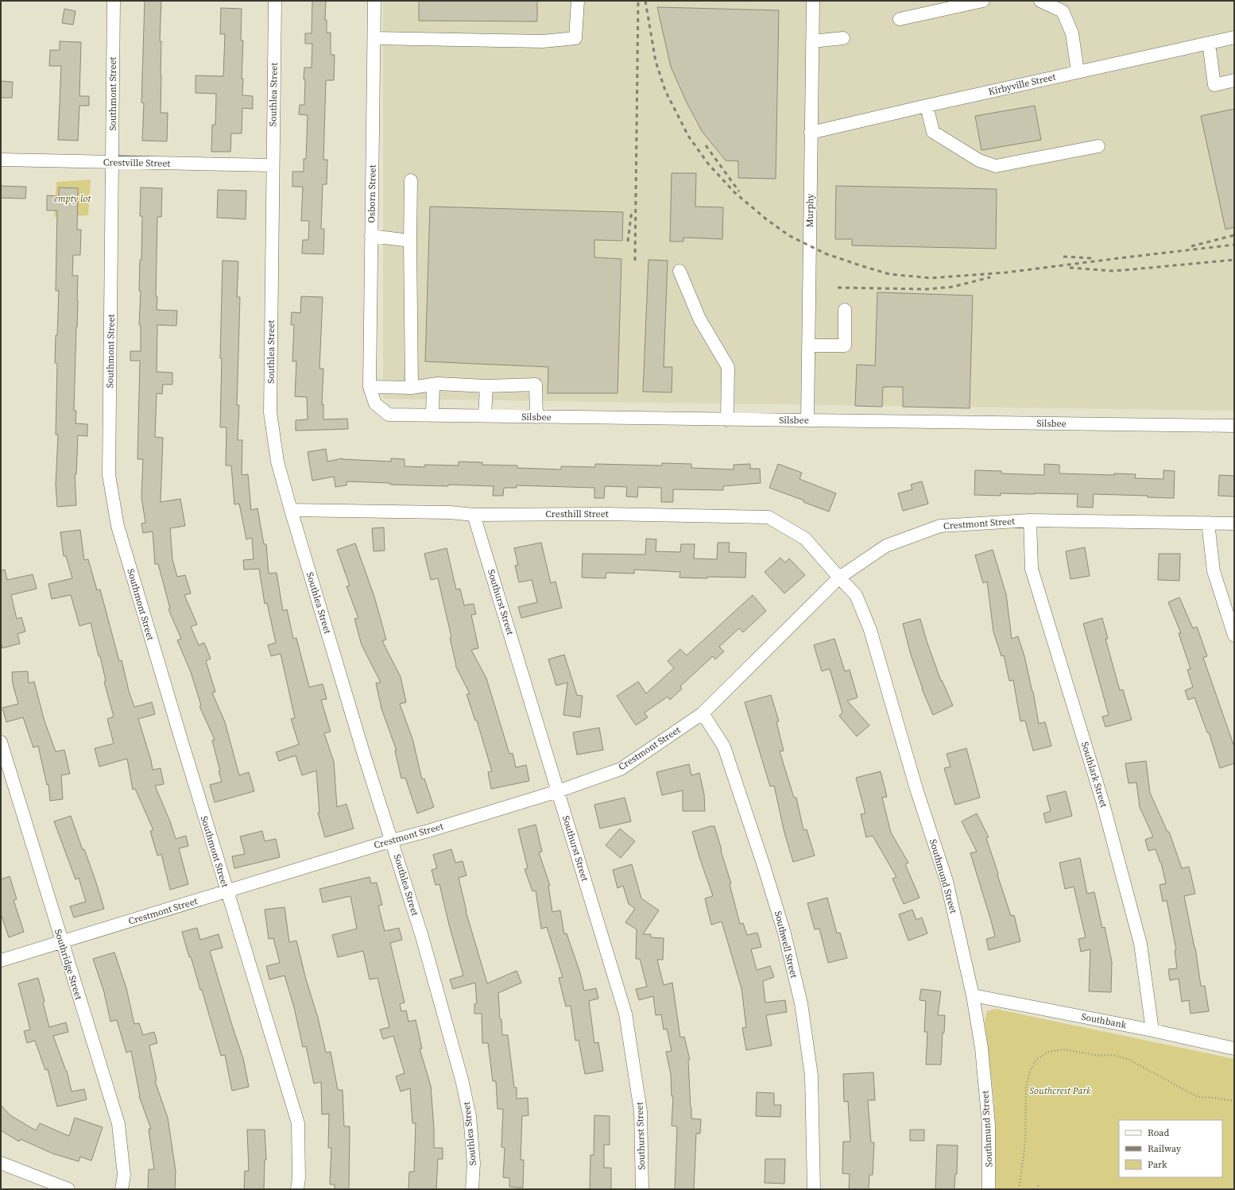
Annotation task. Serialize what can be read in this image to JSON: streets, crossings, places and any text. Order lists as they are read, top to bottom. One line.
{"streets":{"street":["Kirbyville Street","Southmont Street","Southlea Street","Crestville Street","Osborn Street","Murphy","Silsbee","Cresthill Street","Crestmont Street","Southurst Street","Southlark Street","Southmund Street","Southwell Street","Southridge Street","Southbank"]},"crossings":[["Kirbyville Street","Murphy"],["Southmont Street","Crestville Street"],["Southmont Street","Crestmont Street"],["Southlea Street","Crestville Street"],["Southlea Street","Cresthill Street"],["Southlea Street","Crestmont Street"],["Osborn Street","Silsbee"],["Murphy","Silsbee"],["Cresthill Street","Crestmont Street"],["Cresthill Street","Southurst Street"],["Cresthill Street","Southmund Street"],["Crestmont Street","Southurst Street"],["Crestmont Street","Southlark Street"],["Crestmont Street","Southmund Street"],["Crestmont Street","Southwell Street"],["Crestmont Street","Southridge Street"],["Southlark Street","Southbank"],["Southmund Street","Southbank"]],"parks":["empty lot","Southcrest Park"],"legend":["Road","Railway","Park"]}
